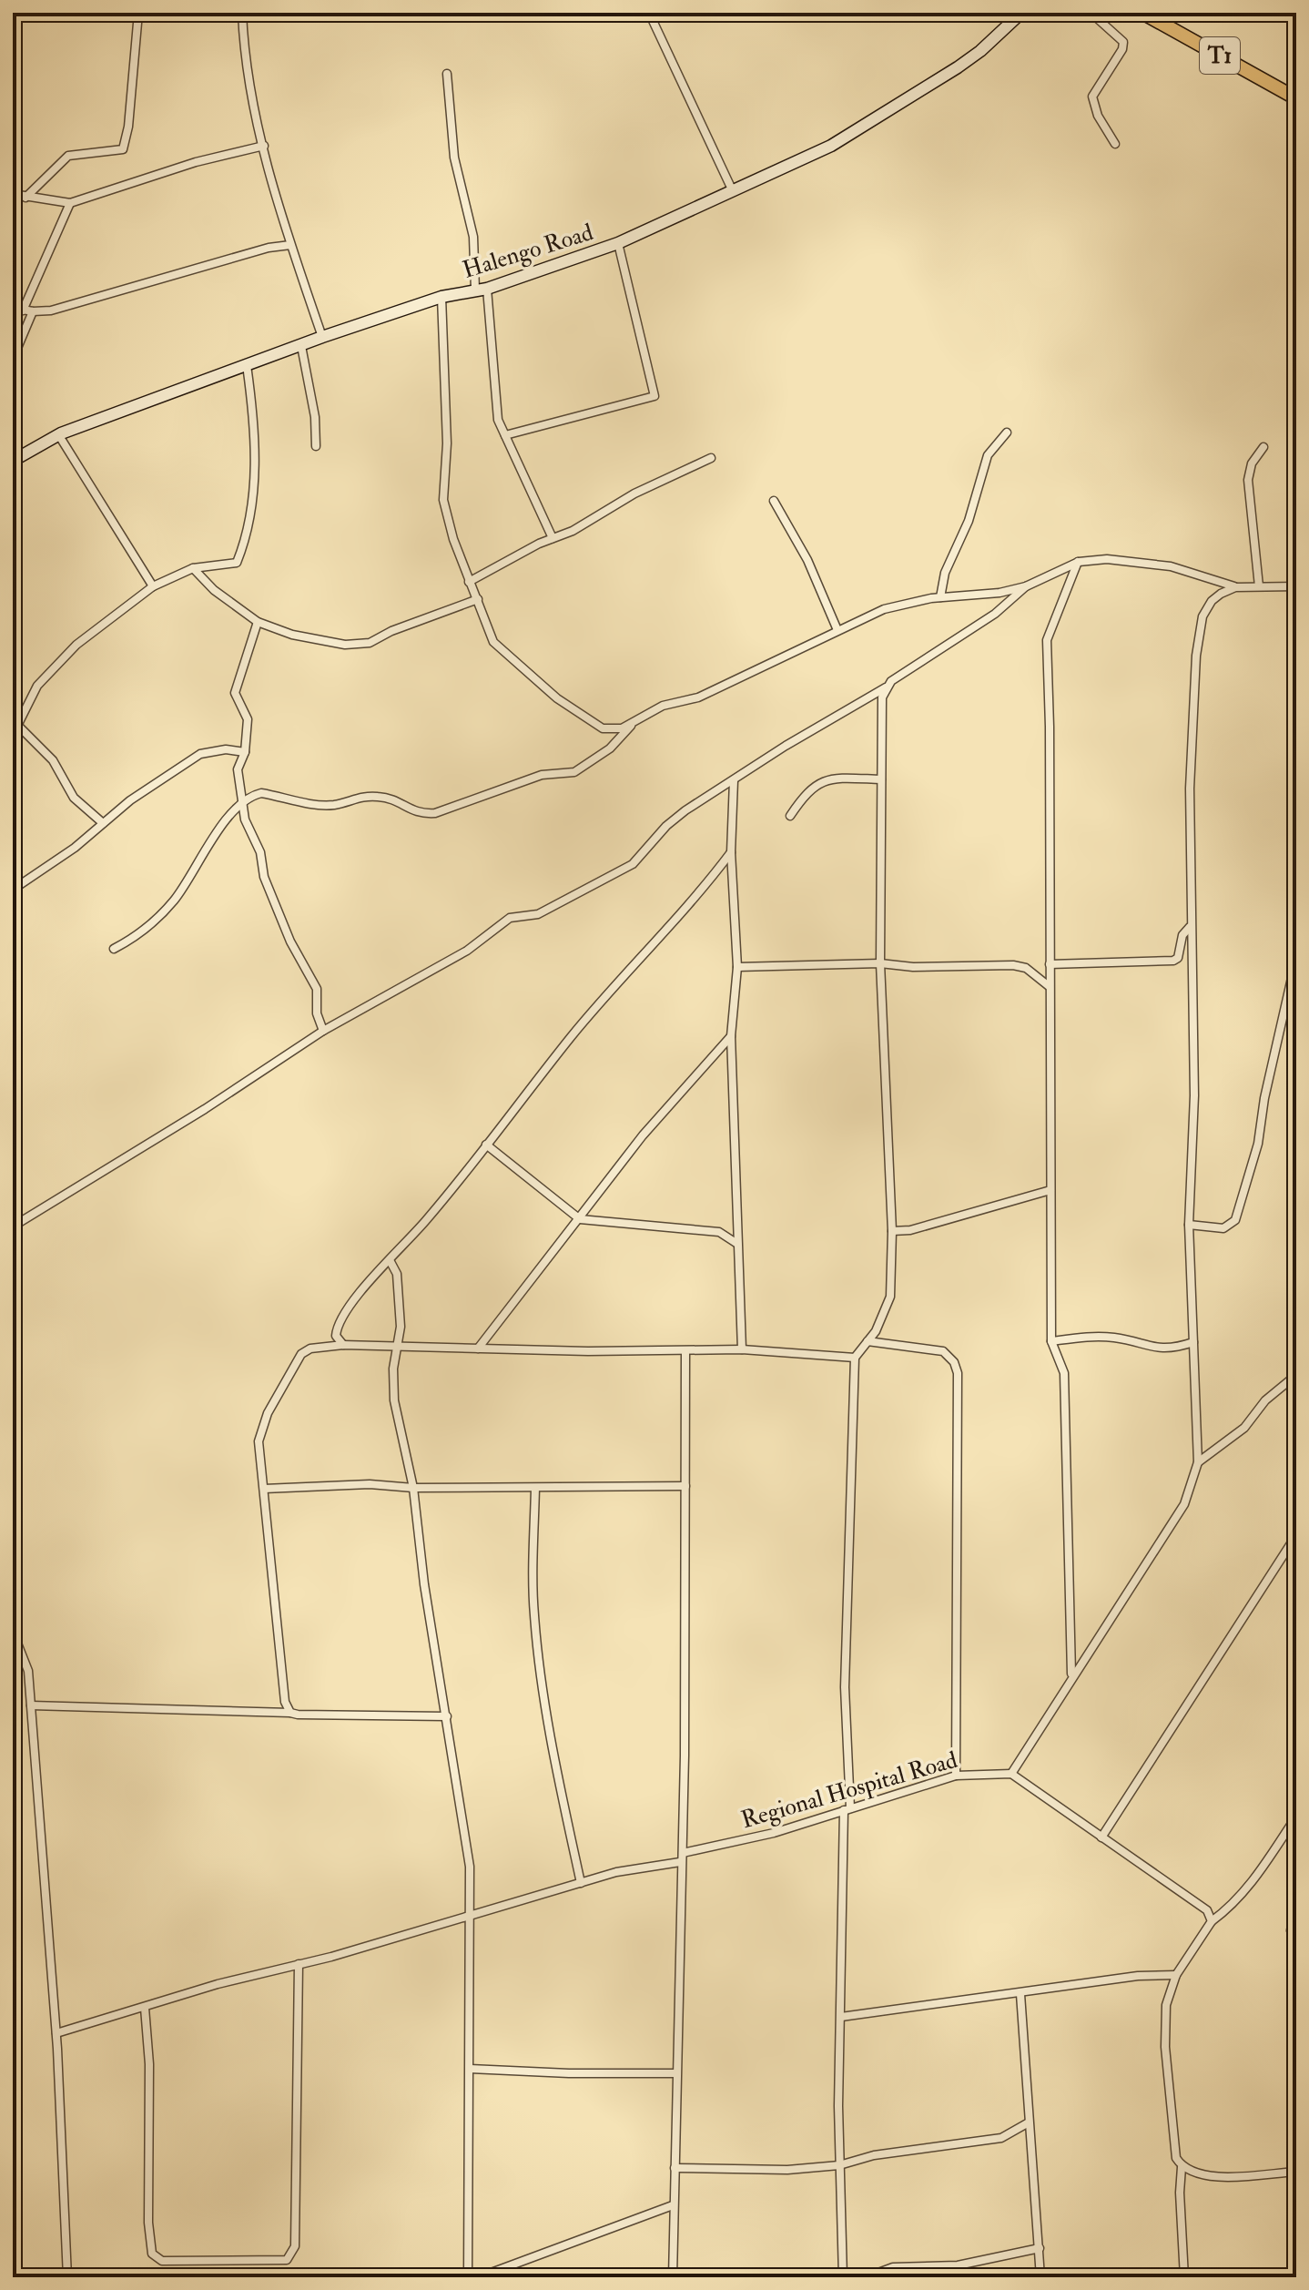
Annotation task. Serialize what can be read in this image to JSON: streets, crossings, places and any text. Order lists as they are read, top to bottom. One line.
{"streets":{"highway":["T1"],"street":["Halengo Road","Regional Hospital Road"]}}
